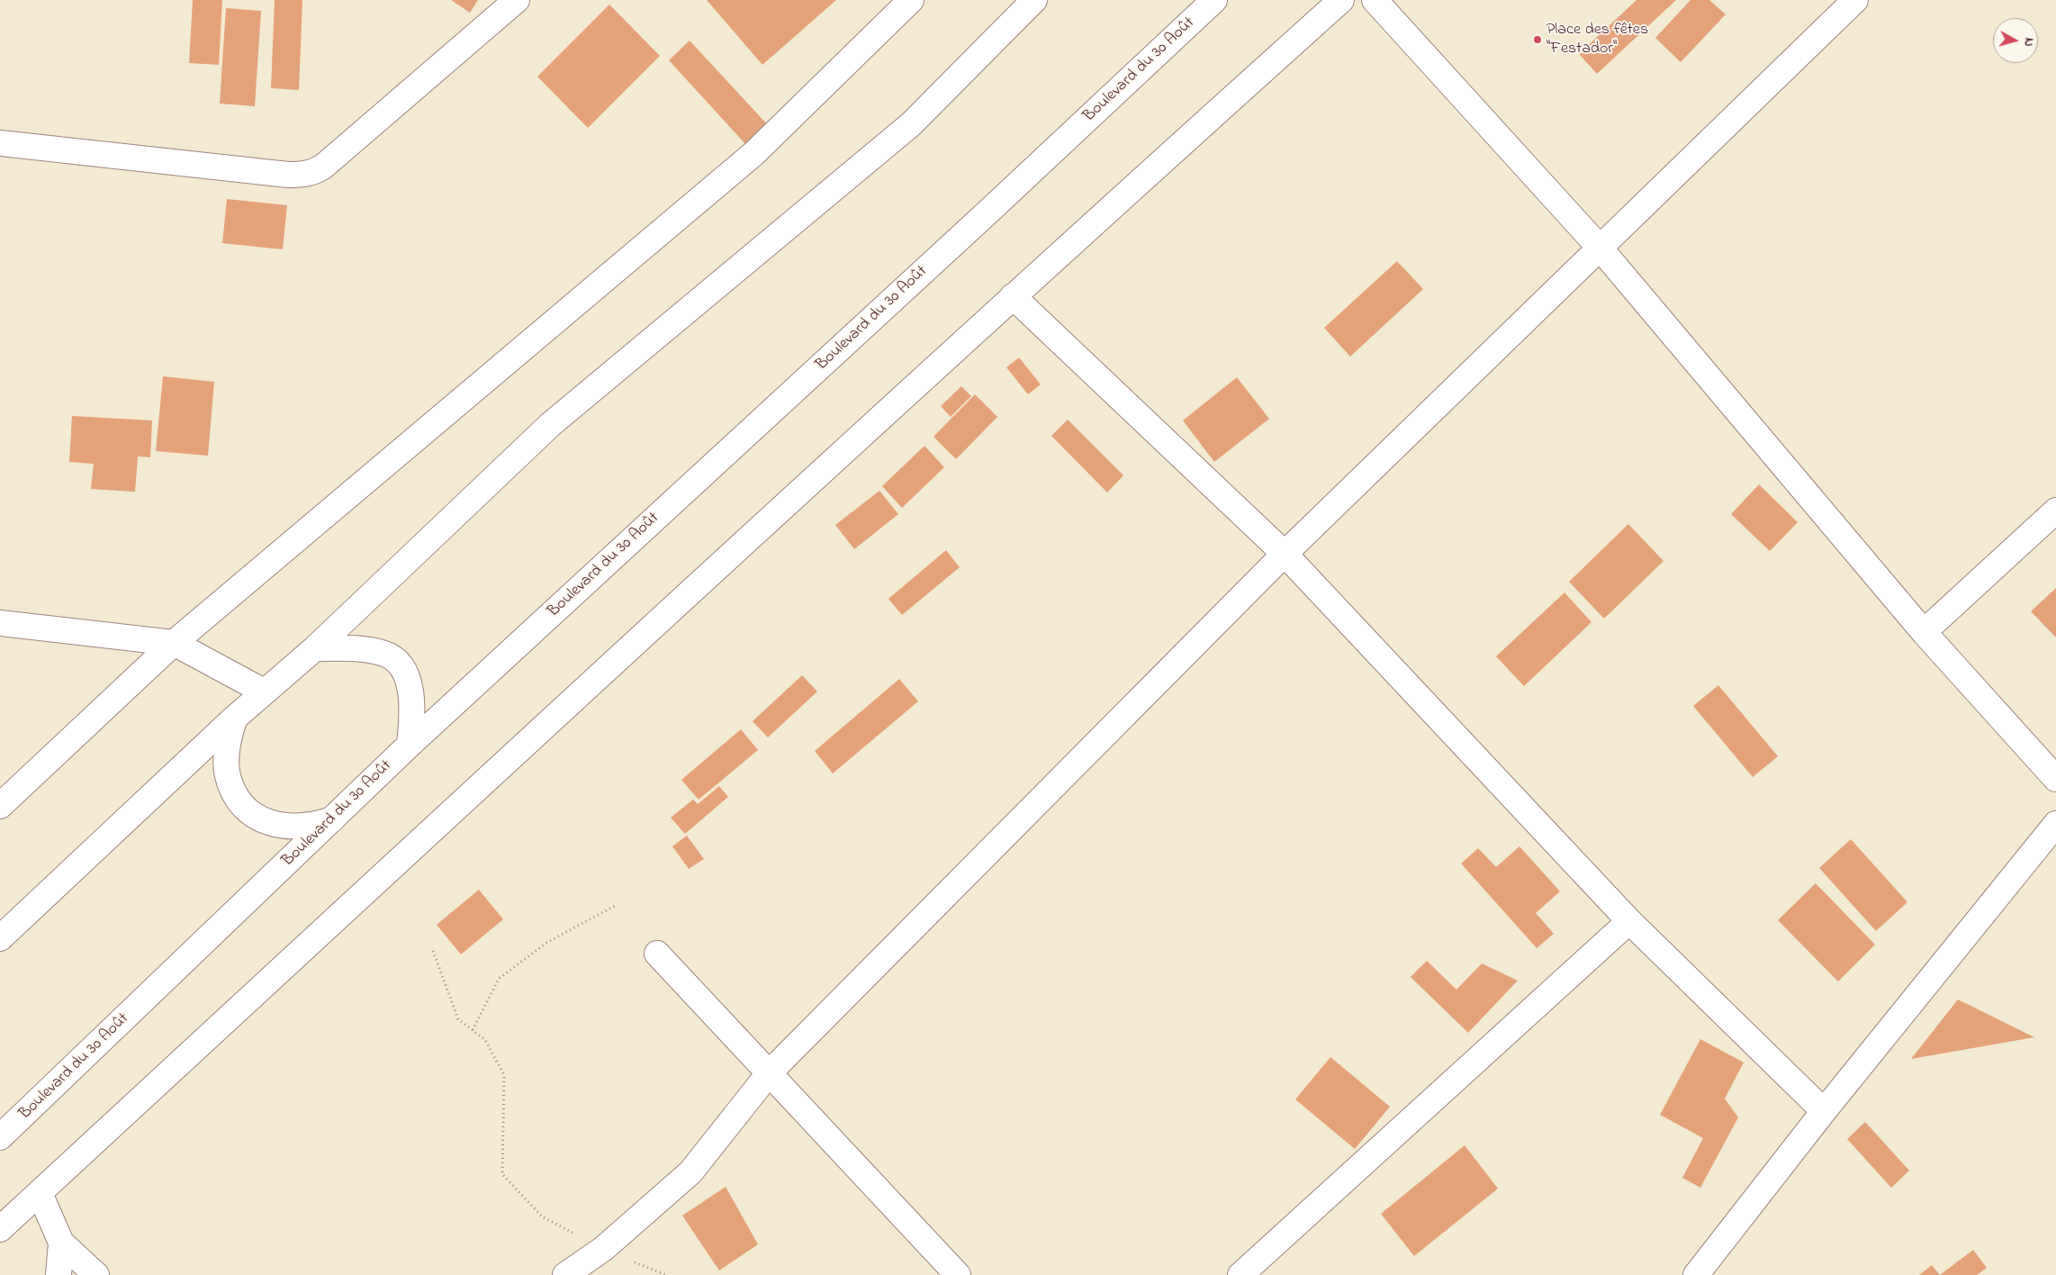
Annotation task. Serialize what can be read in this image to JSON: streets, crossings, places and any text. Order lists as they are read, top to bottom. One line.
{"streets":{"main road":["Boulevard du 30 Août"]},"places":["Place des fêtes \"Festador\""],"north":"right"}
